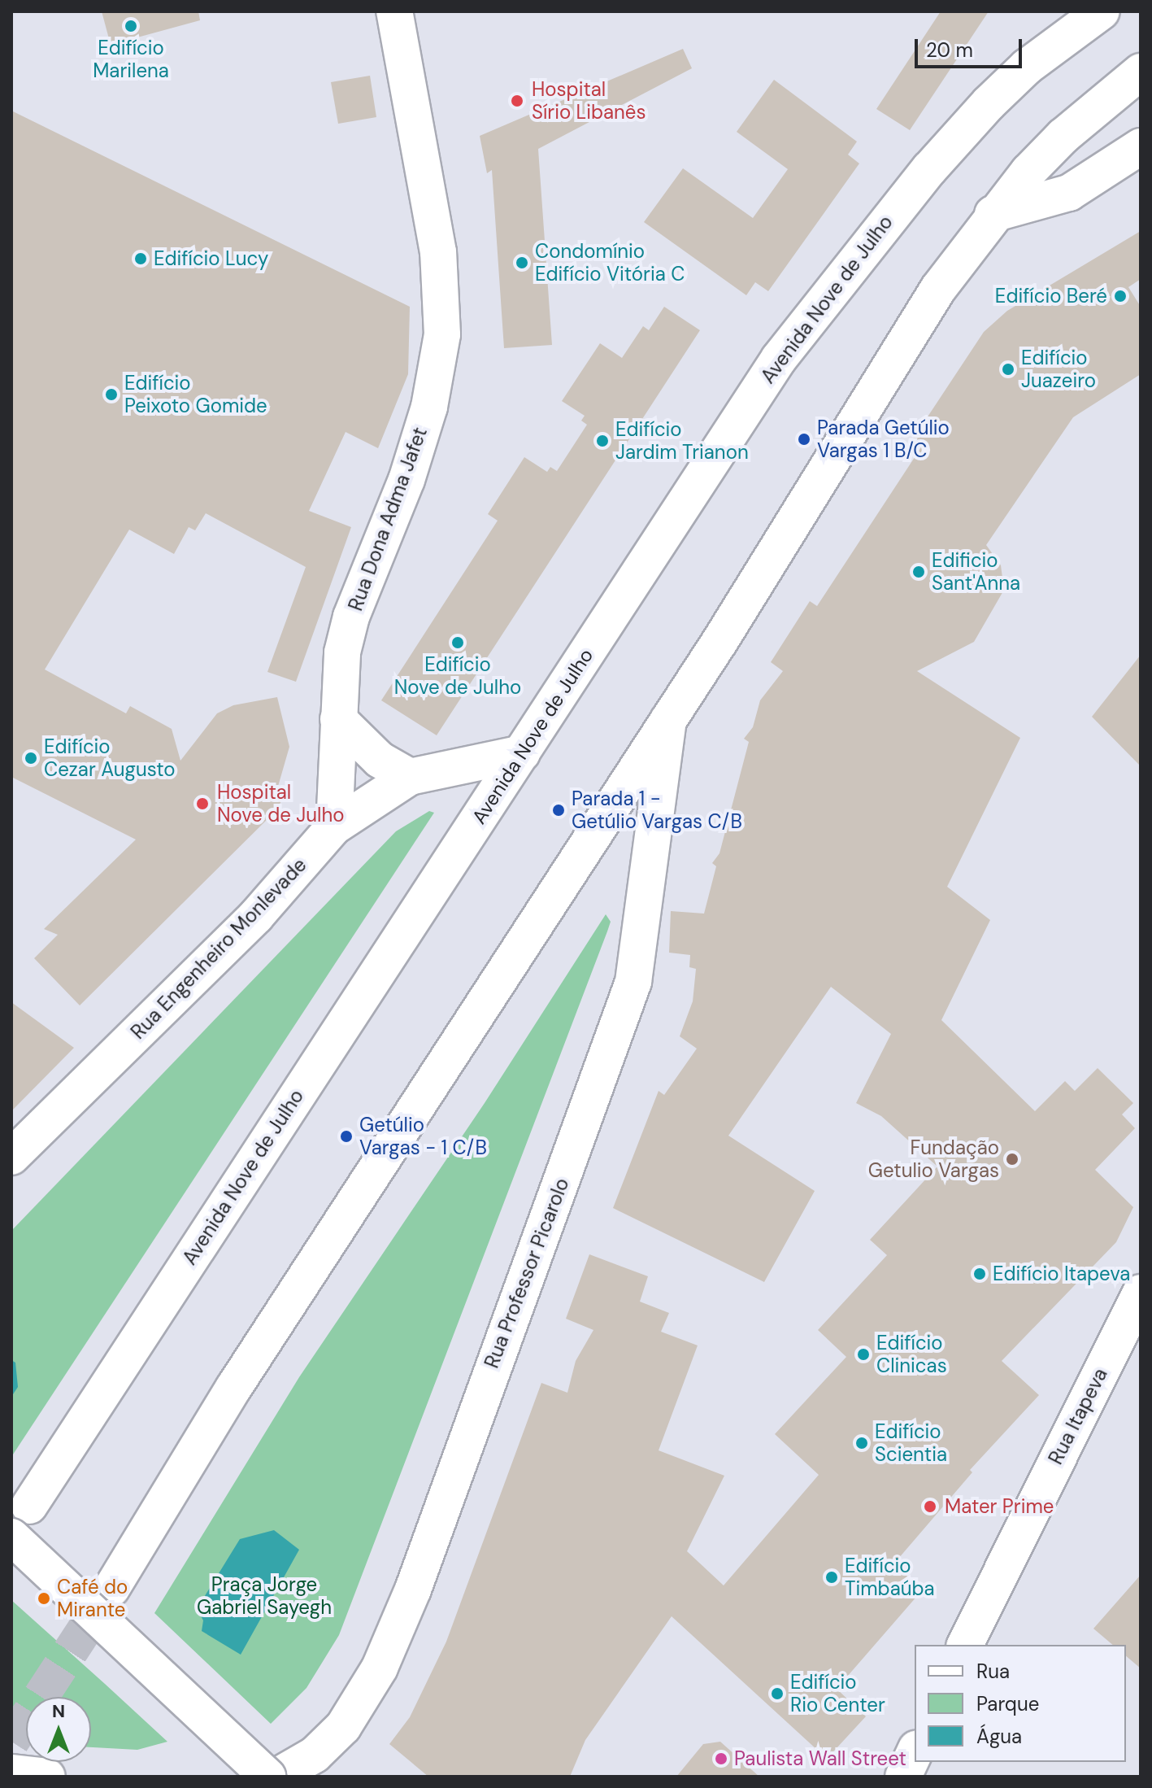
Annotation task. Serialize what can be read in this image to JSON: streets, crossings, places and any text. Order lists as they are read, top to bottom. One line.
{"streets":{"main road":["Avenida Nove de Julho","Rua Dona Adma Jafet","Rua Engenheiro Monlevade","Rua Professor Picarolo","Rua Itapeva"]},"crossings":[["Avenida Nove de Julho","Rua Engenheiro Monlevade"],["Rua Dona Adma Jafet","Rua Engenheiro Monlevade"]],"parks":["Praça Jorge Gabriel Sayegh"],"places":["Edifício Marilena","Hospital Sírio Libanês","Edifício Lucy","Condomínio Edifício Vitória C","Edifício Beré","Edifício Juazeiro","Edifício Peixoto Gomide","Parada Getúlio Vargas 1 B/C","Edifício Jardim Trianon","Edificio Sant'Anna","Edifício Nove de Julho","Edifício Cezar Augusto","Hospital Nove de Julho","Parada 1 - Getúlio Vargas C/B","Getúlio Vargas - 1 C/B","Fundação Getulio Vargas","Edifício Itapeva","Edifício Clinicas","Edifício Scientia","Mater Prime","Edifício Timbaúba","Café do Mirante","Edifício Rio Center","Paulista Wall Street"],"legend":["Rua","Parque","Água"],"scale_bar":"20 m","north":"top"}
